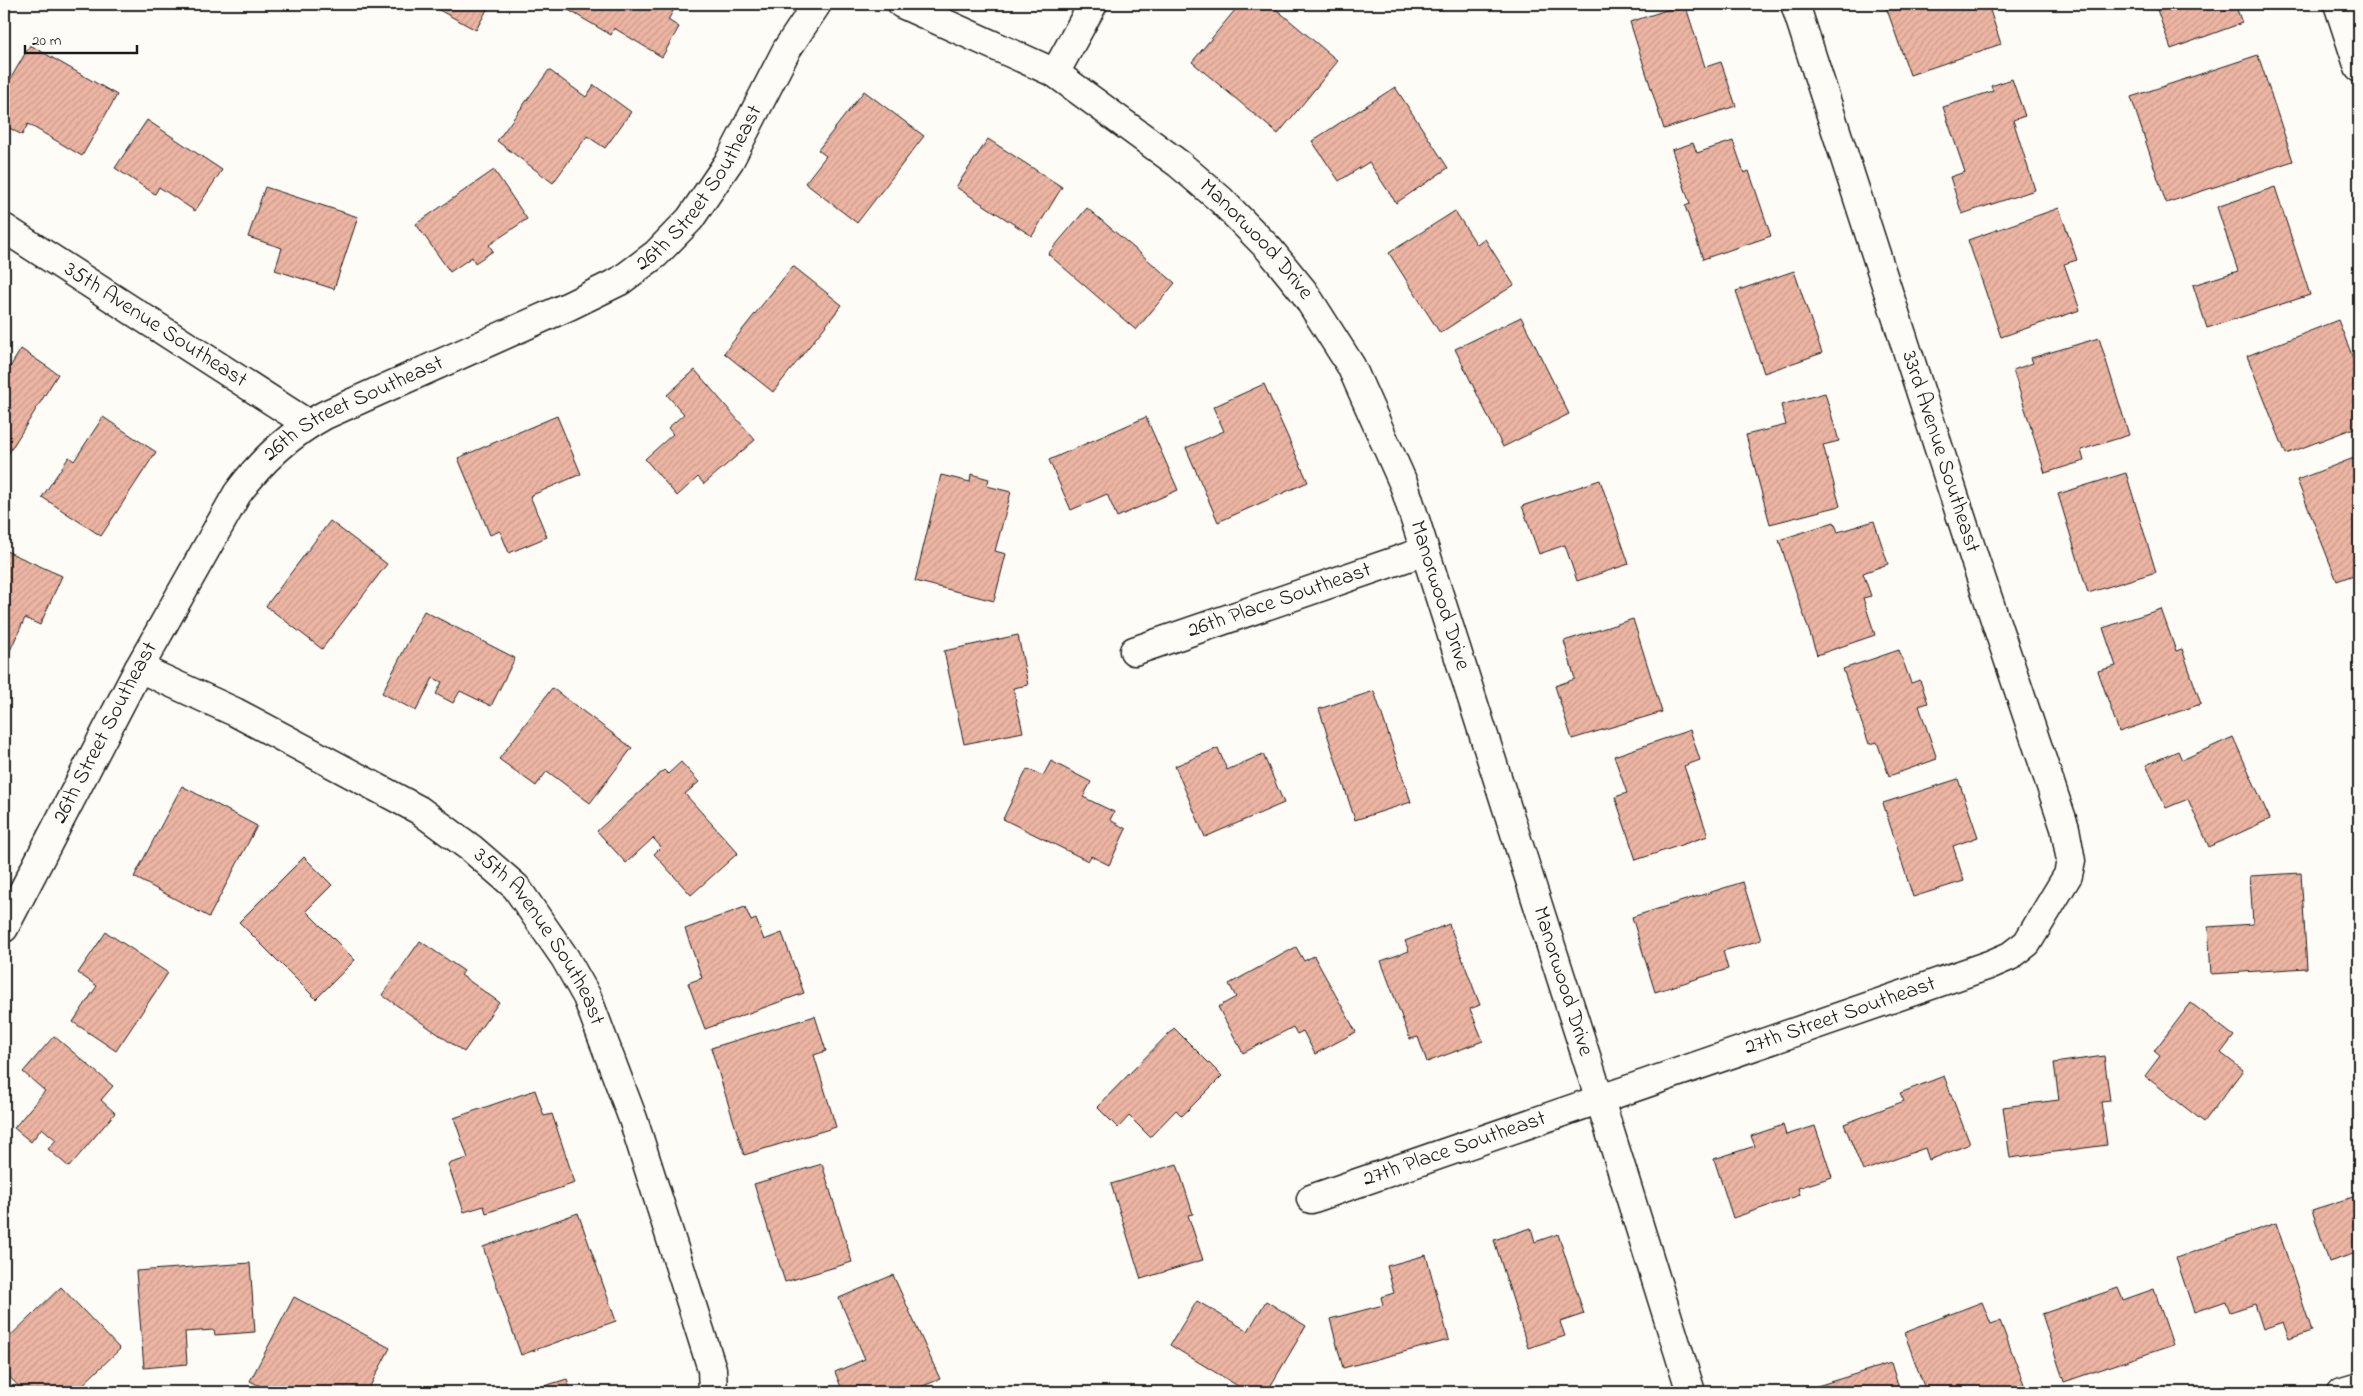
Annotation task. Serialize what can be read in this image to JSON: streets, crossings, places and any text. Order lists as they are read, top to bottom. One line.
{"streets":{"street":["26th Street Southeast","Manorwood Drive","35th Avenue Southeast","33rd Avenue Southeast","26th Place Southeast","27th Street Southeast","27th Place Southeast"]},"crossings":[["26th Street Southeast","35th Avenue Southeast"],["Manorwood Drive","26th Place Southeast"],["Manorwood Drive","27th Street Southeast"],["Manorwood Drive","27th Place Southeast"],["33rd Avenue Southeast","27th Street Southeast"],["27th Street Southeast","27th Place Southeast"]],"scale_bar":"20 m"}
